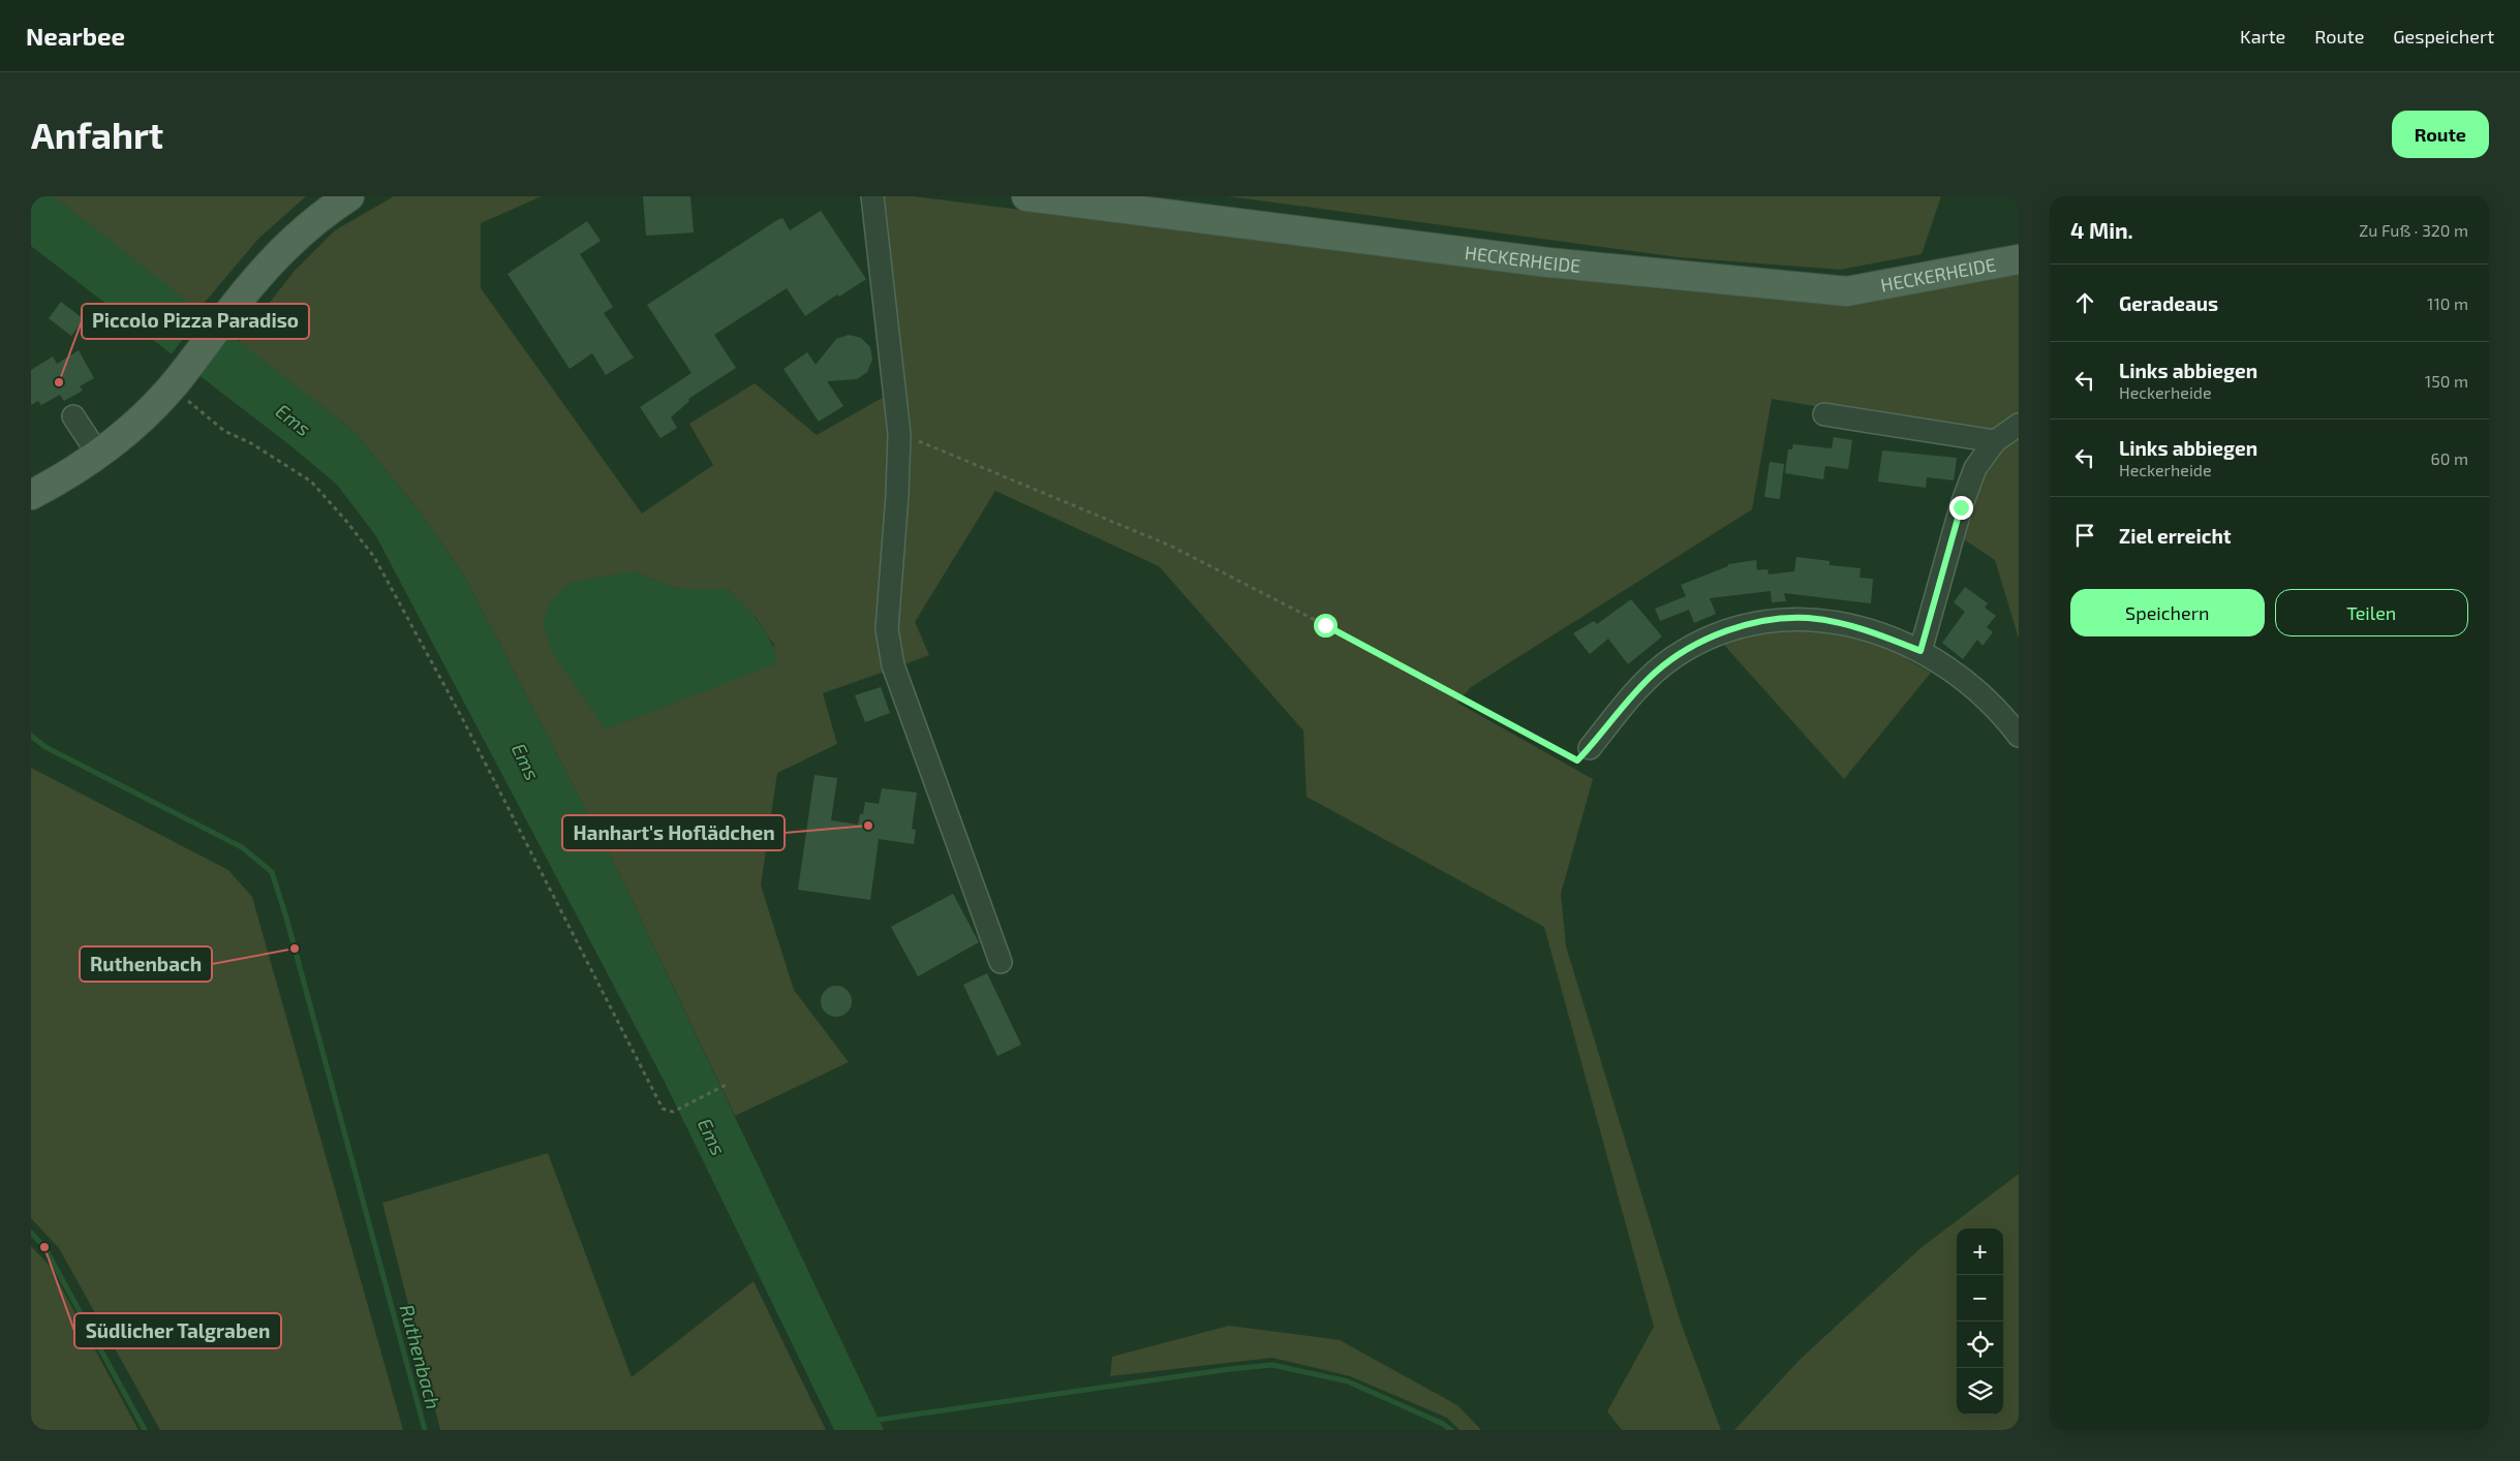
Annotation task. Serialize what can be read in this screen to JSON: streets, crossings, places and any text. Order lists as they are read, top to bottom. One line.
{"streets":{"main road":["HECKERHEIDE"]},"water":["Ems","Ruthenbach"],"places":["Piccolo Pizza Paradiso","Hanhart's Hoflädchen","Ruthenbach","Südlicher Talgraben"],"page":{"header":"Nearbee","nav":["Karte","Route","Gespeichert"],"buttons":["Route",["Speichern","Teilen"]],"title":"Anfahrt","heading":["4 Min.","Zu Fuß · 320 m"],"list":[["Geradeaus","110 m"],["Links abbiegen","Heckerheide","150 m"],["Links abbiegen","Heckerheide","60 m"],"Ziel erreicht"],"map_buttons":["+","−"]}}
